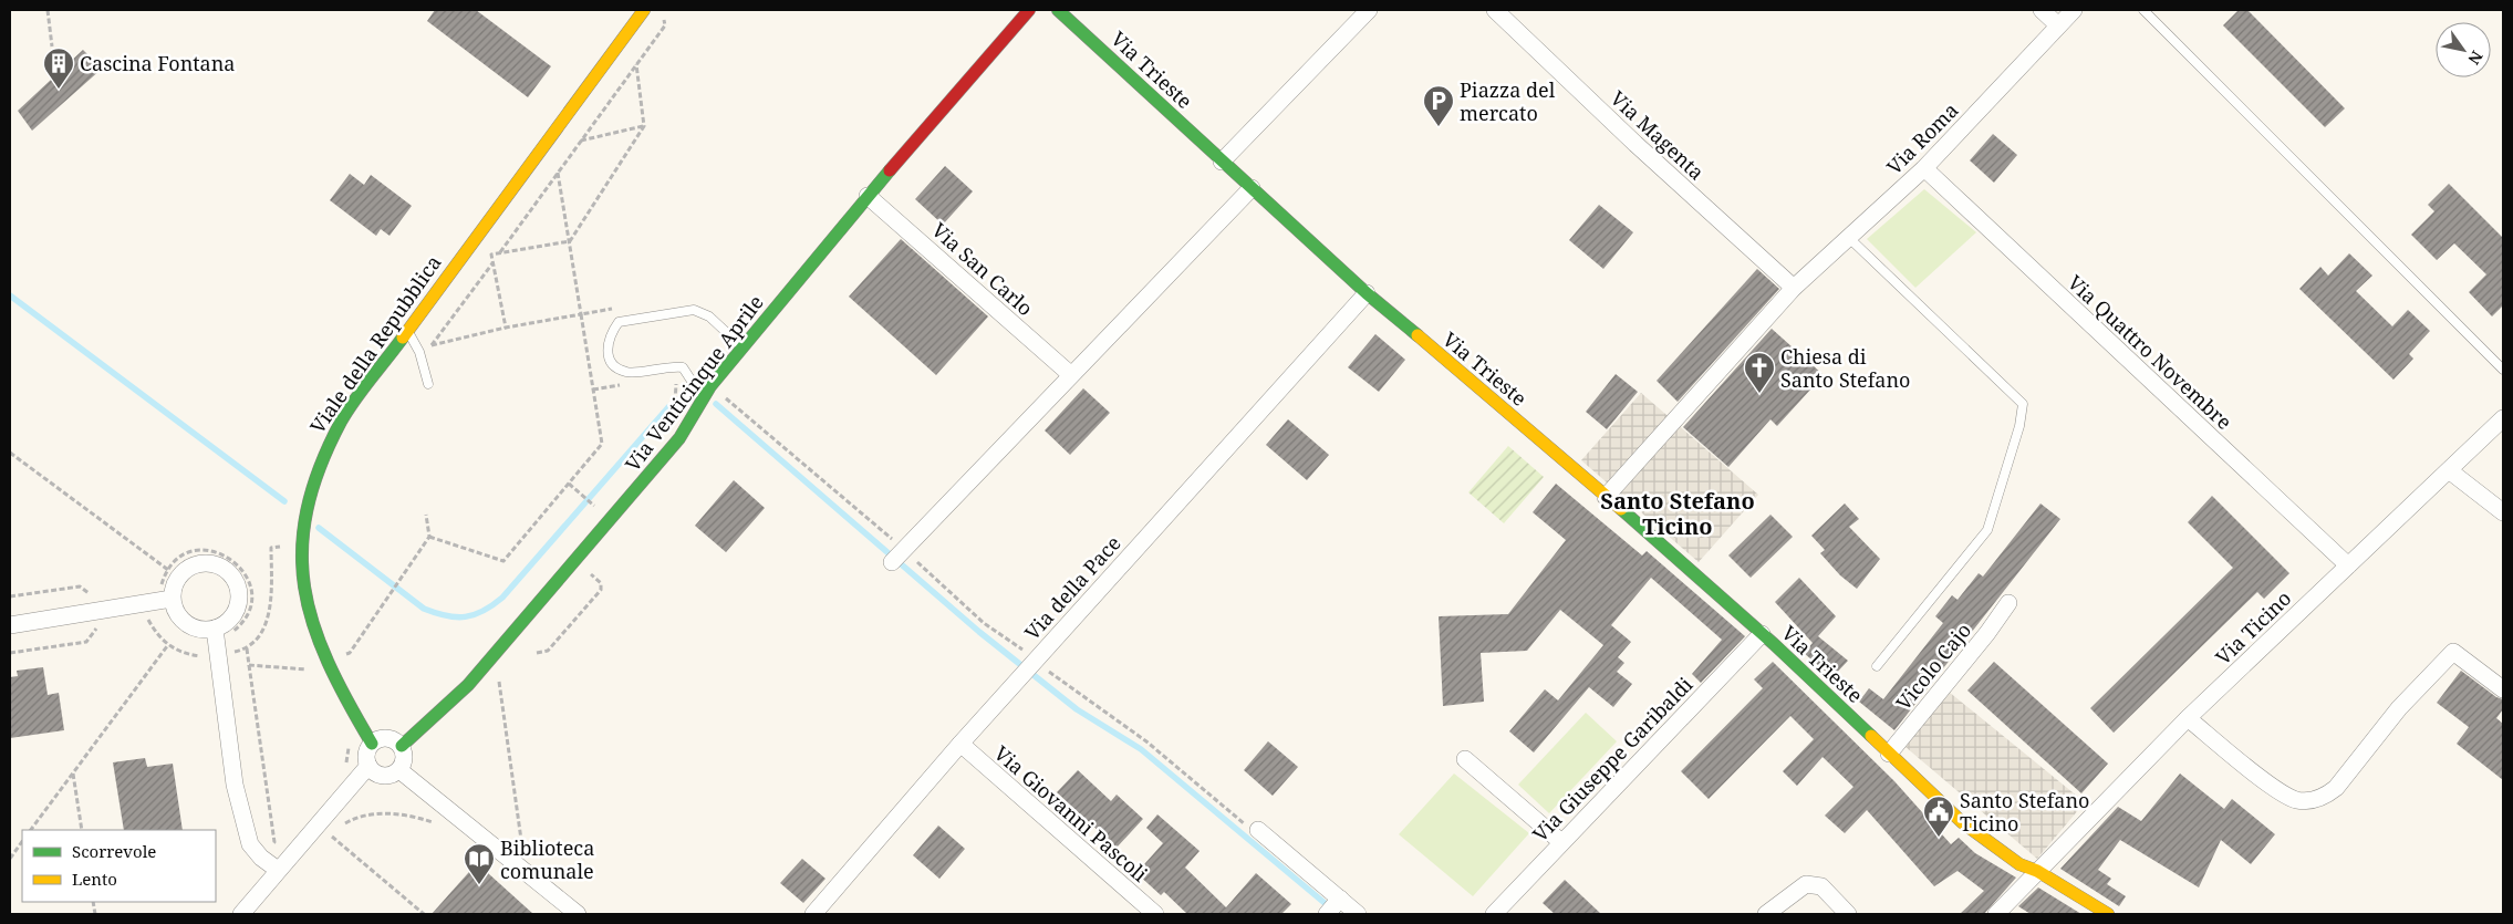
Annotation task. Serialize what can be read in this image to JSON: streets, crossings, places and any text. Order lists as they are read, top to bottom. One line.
{"streets":{"street":["Via Trieste","Via Magenta","Via Roma","Via San Carlo","Viale della Repubblica","Via Quattro Novembre","Via Venticinque Aprile","Via della Pace","Via Ticino","Vicolo Cajo","Via Giuseppe Garibaldi","Via Giovanni Pascoli"]},"crossings":[["Via Trieste","Via Roma"],["Via Trieste","Via della Pace"],["Via Trieste","Via Ticino"],["Via Trieste","Vicolo Cajo"],["Via Trieste","Via Giuseppe Garibaldi"],["Via Magenta","Via Roma"],["Via Roma","Via Quattro Novembre"],["Via San Carlo","Via Venticinque Aprile"],["Viale della Repubblica","Via Venticinque Aprile"],["Via Quattro Novembre","Via Ticino"],["Via della Pace","Via Giovanni Pascoli"]],"districts":["Santo Stefano Ticino"],"places":{"building":["Cascina Fontana"],"parking":["Piazza del mercato"],"church":["Chiesa di Santo Stefano"],"public building":["Santo Stefano Ticino"],"library":["Biblioteca comunale"]},"legend":["Scorrevole","Lento"],"north":"bottom right"}
